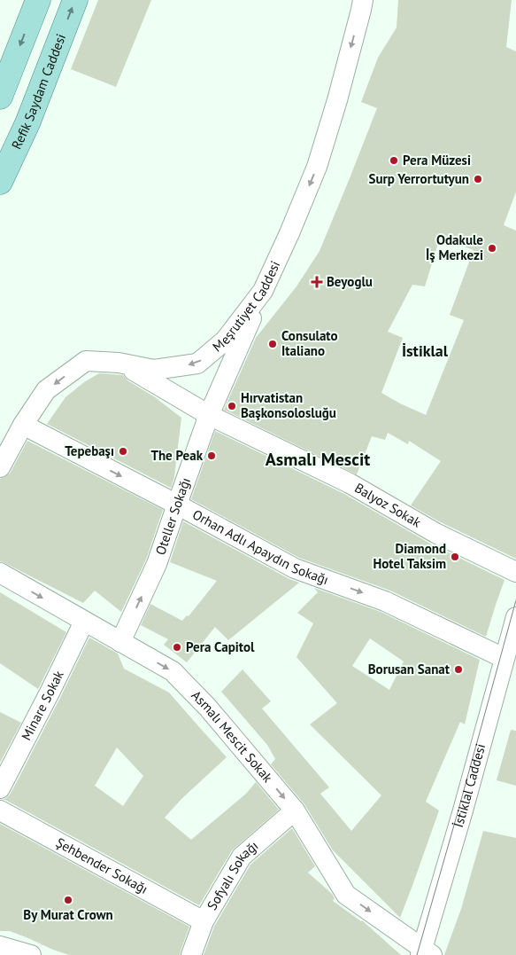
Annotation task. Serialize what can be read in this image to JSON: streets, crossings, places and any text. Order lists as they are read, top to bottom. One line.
{"streets":{"main road":["Refik Saydam Caddesi"],"street":["Meşrutiyet Caddesi","Balyoz Sokak","Oteller Sokağı","Orhan Adlı Apaydın Sokağı","Minare Sokak","Asmalı Mescit Sokak","İstiklal Caddesi","Şehbender Sokağı","Sofyalı Sokağı"]},"crossings":[["Meşrutiyet Caddesi","Balyoz Sokak"],["Meşrutiyet Caddesi","Oteller Sokağı"],["Meşrutiyet Caddesi","Orhan Adlı Apaydın Sokağı"],["Balyoz Sokak","Oteller Sokağı"],["Oteller Sokağı","Orhan Adlı Apaydın Sokağı"],["Oteller Sokağı","Asmalı Mescit Sokak"],["Orhan Adlı Apaydın Sokağı","İstiklal Caddesi"],["Minare Sokak","Asmalı Mescit Sokak"],["Asmalı Mescit Sokak","İstiklal Caddesi"],["Asmalı Mescit Sokak","Sofyalı Sokağı"],["Şehbender Sokağı","Sofyalı Sokağı"]],"one_way":["Meşrutiyet Caddesi","Oteller Sokağı","Orhan Adlı Apaydın Sokağı","Asmalı Mescit Sokak"],"districts":["İstiklal","Asmalı Mescit"],"places":{"other":["Pera Müzesi","Surp Yerrortutyun","Odakule İş Merkezi","Consulato Italiano","Hırvatistan Başkonsolosluğu","Tepebaşı","The Peak","Diamond Hotel Taksim","Pera Capitol","Borusan Sanat","By Murat Crown"],"health":["Beyoglu"]}}
